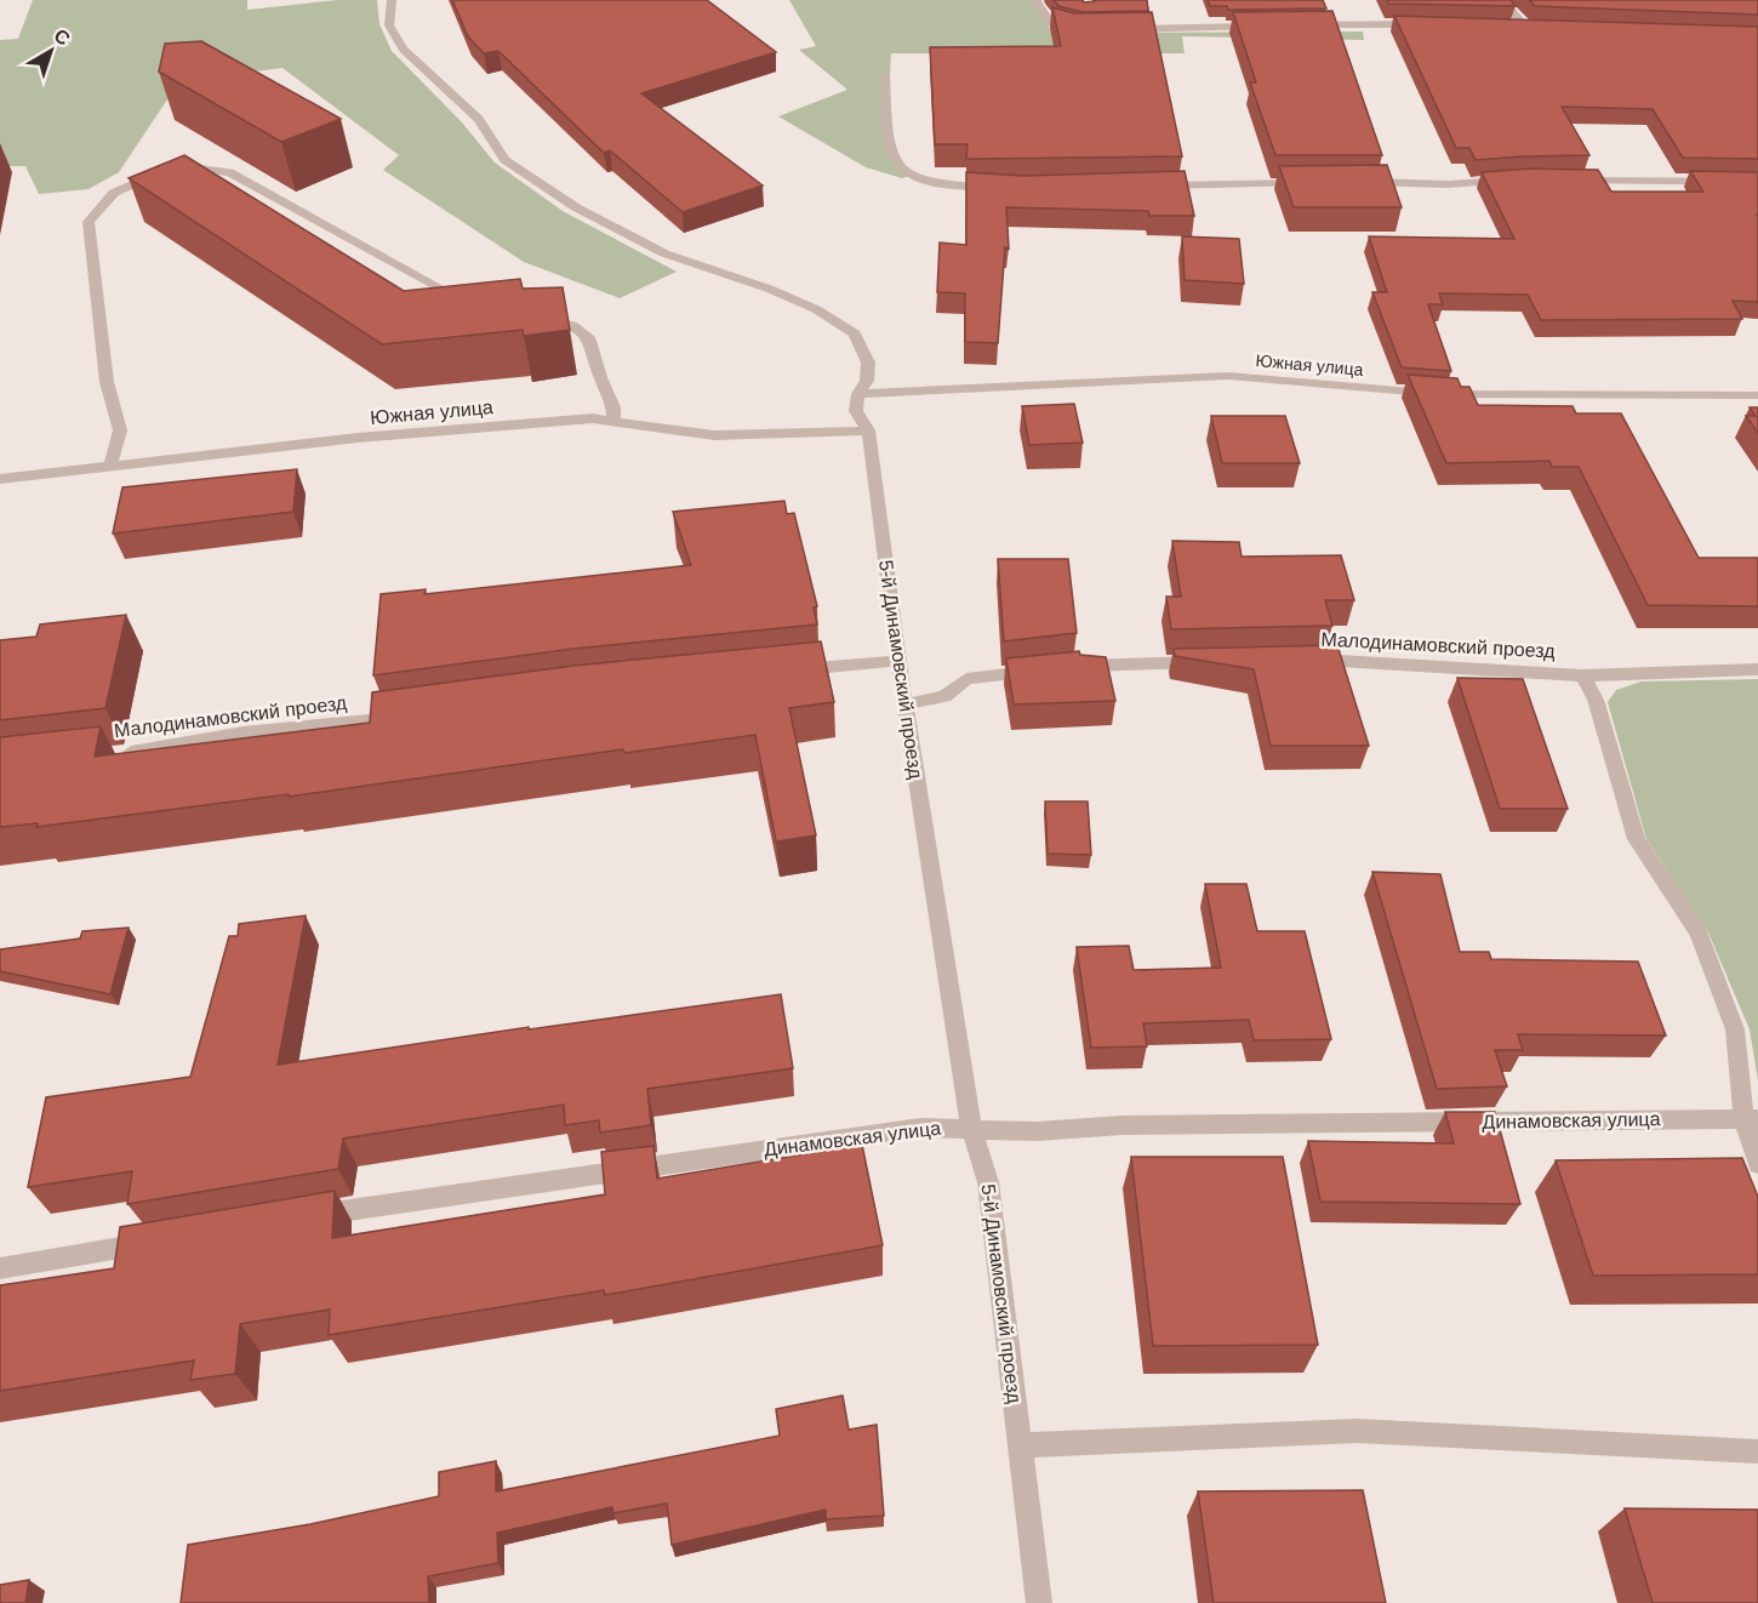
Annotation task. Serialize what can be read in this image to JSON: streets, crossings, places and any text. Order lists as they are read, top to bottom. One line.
{"streets":{"street":["Южная улица","Малодинамовский проезд","5-й Динамовский проезд","Динамовская улица"]},"crossings":[["Южная улица","5-й Динамовский проезд"],["5-й Динамовский проезд","Динамовская улица"]],"north":"top right"}
